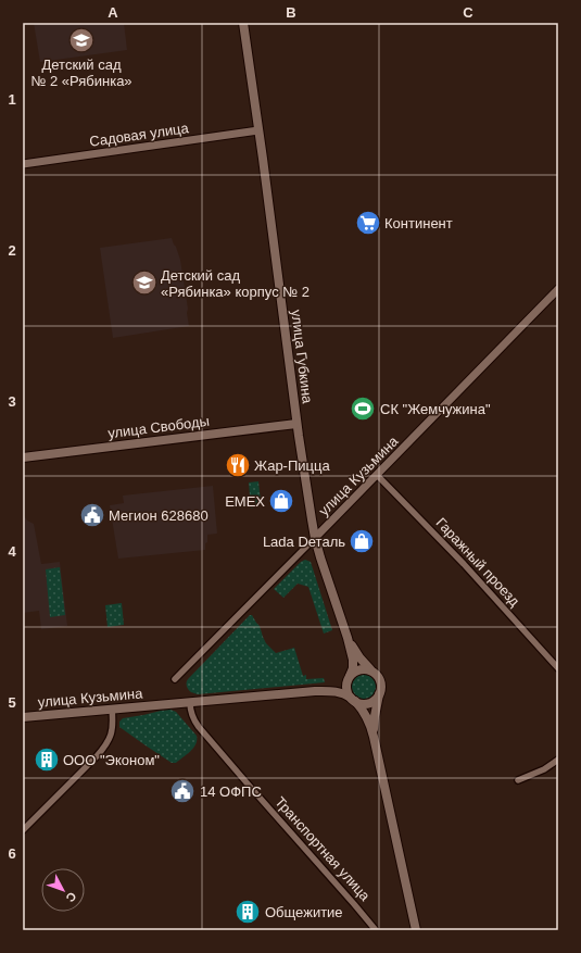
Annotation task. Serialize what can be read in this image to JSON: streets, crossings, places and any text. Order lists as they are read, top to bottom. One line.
{"streets":{"main road":["улица Губкина","улица Свободы","улица Кузьмина"],"street":["Садовая улица","Гаражный проезд","Транспортная улица"]},"crossings":[["Садовая улица","улица Губкина"],["улица Губкина","улица Свободы"],["улица Губкина","улица Кузьмина"],["улица Кузьмина","Гаражный проезд"],["улица Кузьмина","Транспортная улица"]],"places":{"school or university":["Детский сад № 2 «Рябинка»","Детский сад «Рябинка» корпус № 2"],"supermarket":["Континент"],"sports":["СК \"Жемчужина\""],"restaurant":["Жар-Пицца"],"shop":["EMEX","Lada Dеталь"],"public building":["Мегион 628680","14 ОФПС"],"building":["ООО \"Эконом\"","Общежитие"]},"north":"bottom right","grid":{"columns":["A","B","C"],"rows":["1","2","3","4","5","6"]}}
